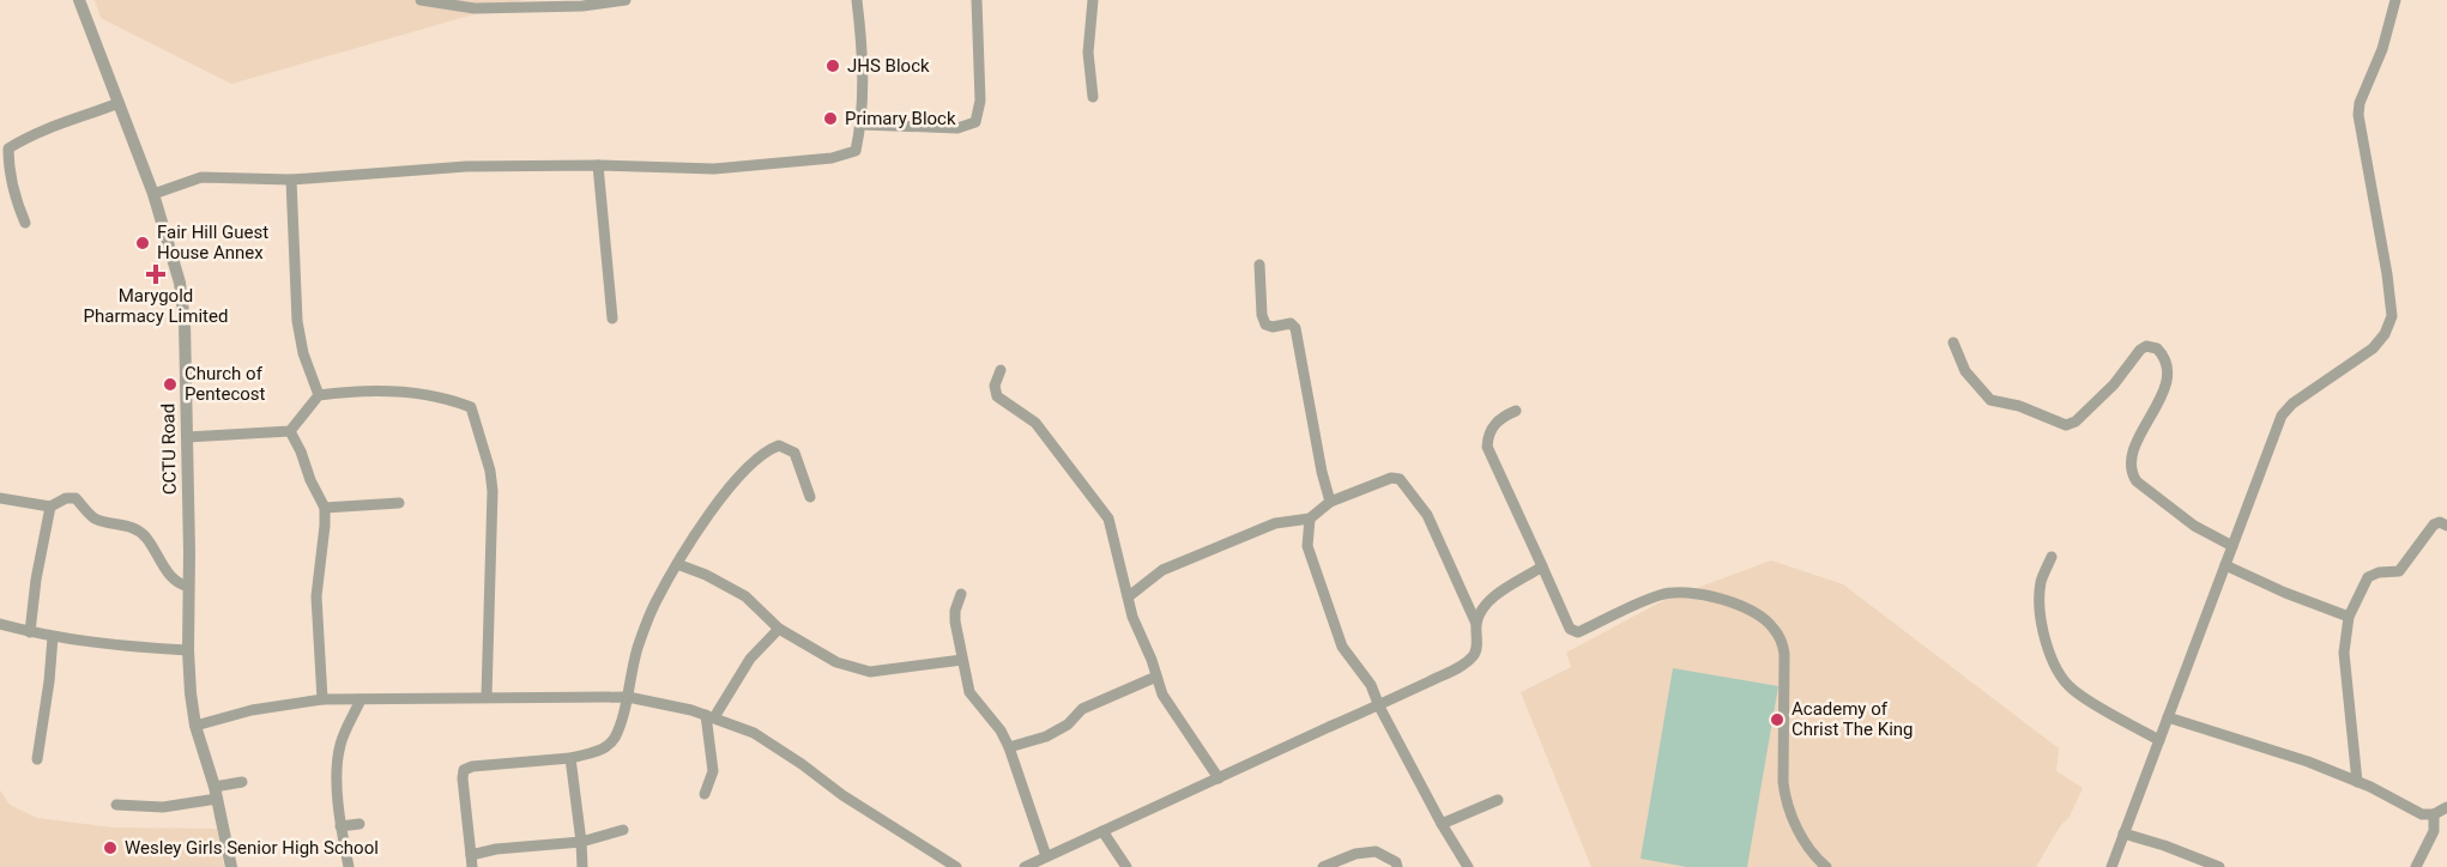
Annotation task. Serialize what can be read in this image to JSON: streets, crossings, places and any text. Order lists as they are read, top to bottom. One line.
{"streets":{"street":["CCTU Road"]},"places":{"other":["JHS Block","Primary Block","Fair Hill Guest House Annex","Church of Pentecost","Academy of Christ The King","Wesley Girls Senior High School"],"health":["Marygold Pharmacy Limited"]}}
